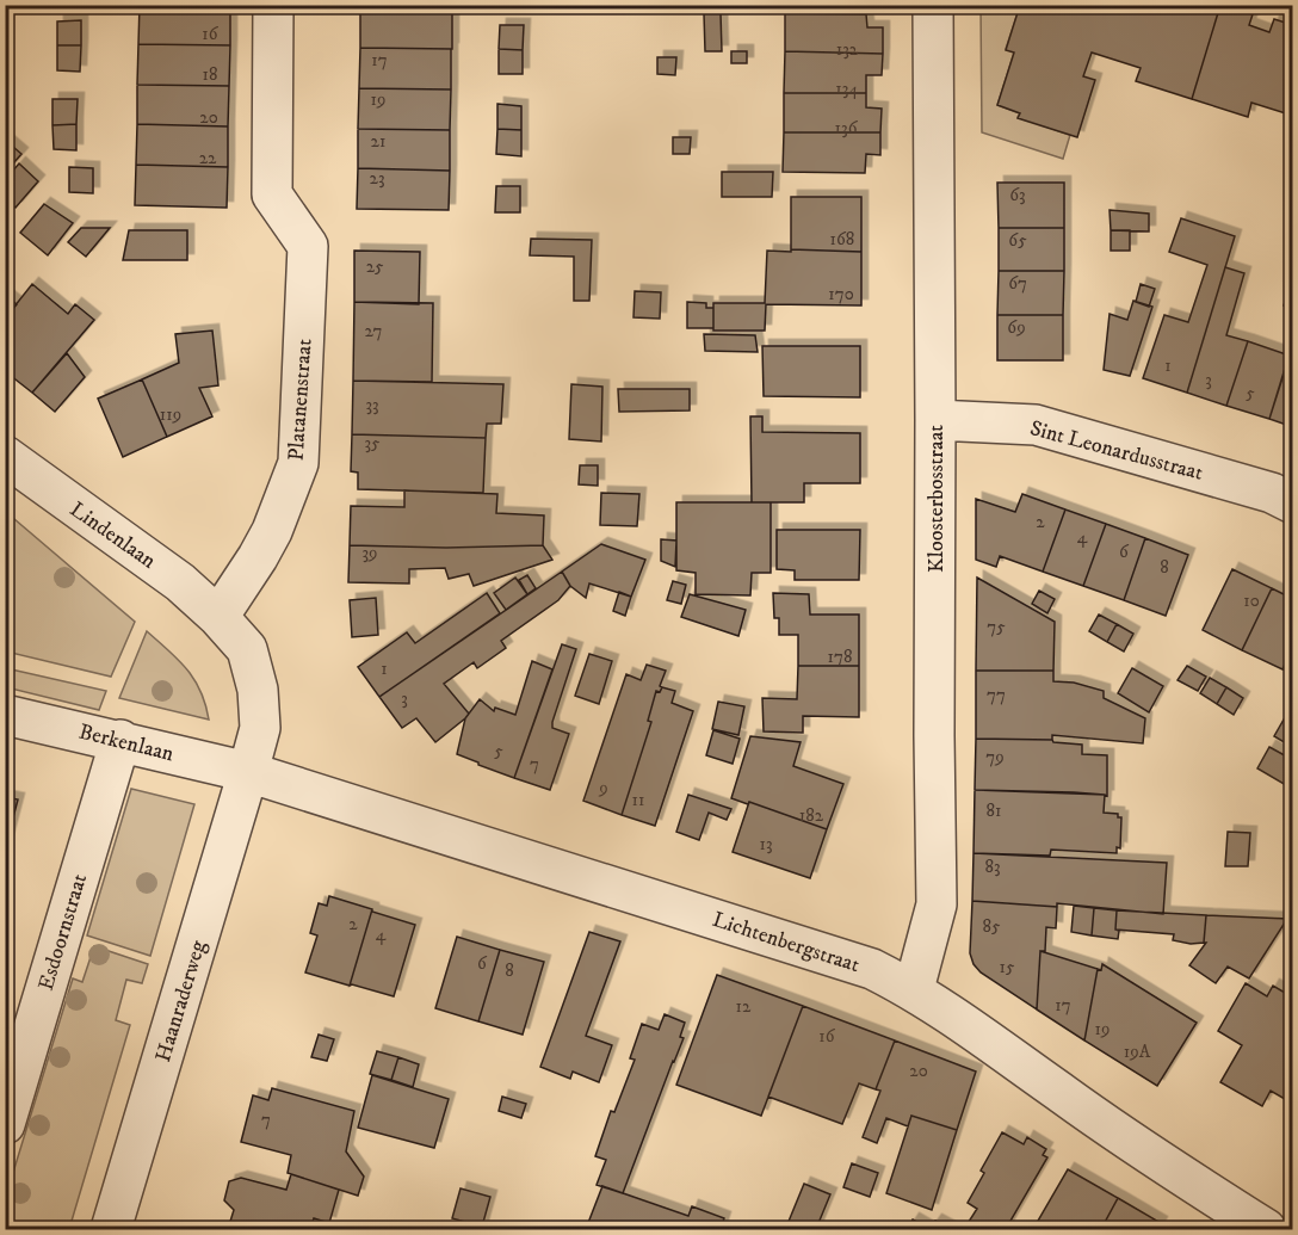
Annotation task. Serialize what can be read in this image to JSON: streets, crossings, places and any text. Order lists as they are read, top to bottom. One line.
{"streets":{"street":["Platanenstraat","Sint Leonardusstraat","Kloosterbosstraat","Lindenlaan","Berkenlaan","Esdoornstraat","Lichtenbergstraat","Haanraderweg"]},"crossings":[["Platanenstraat","Lindenlaan"],["Sint Leonardusstraat","Kloosterbosstraat"],["Kloosterbosstraat","Lichtenbergstraat"],["Berkenlaan","Esdoornstraat"],["Berkenlaan","Lichtenbergstraat"],["Berkenlaan","Haanraderweg"],["Lichtenbergstraat","Haanraderweg"]],"house_numbers":["16","132","17","18","134","19","20","136","21","22","23","63","168","65","25","67","170","69","27","1","3","5","33","119","35","2","4","6","39","8","10","75","178","1","77","3","5","79","7","9","11","81","182","13","83","2","85","4","6","15","8","17","12","19","16","19A","20","7"]}
